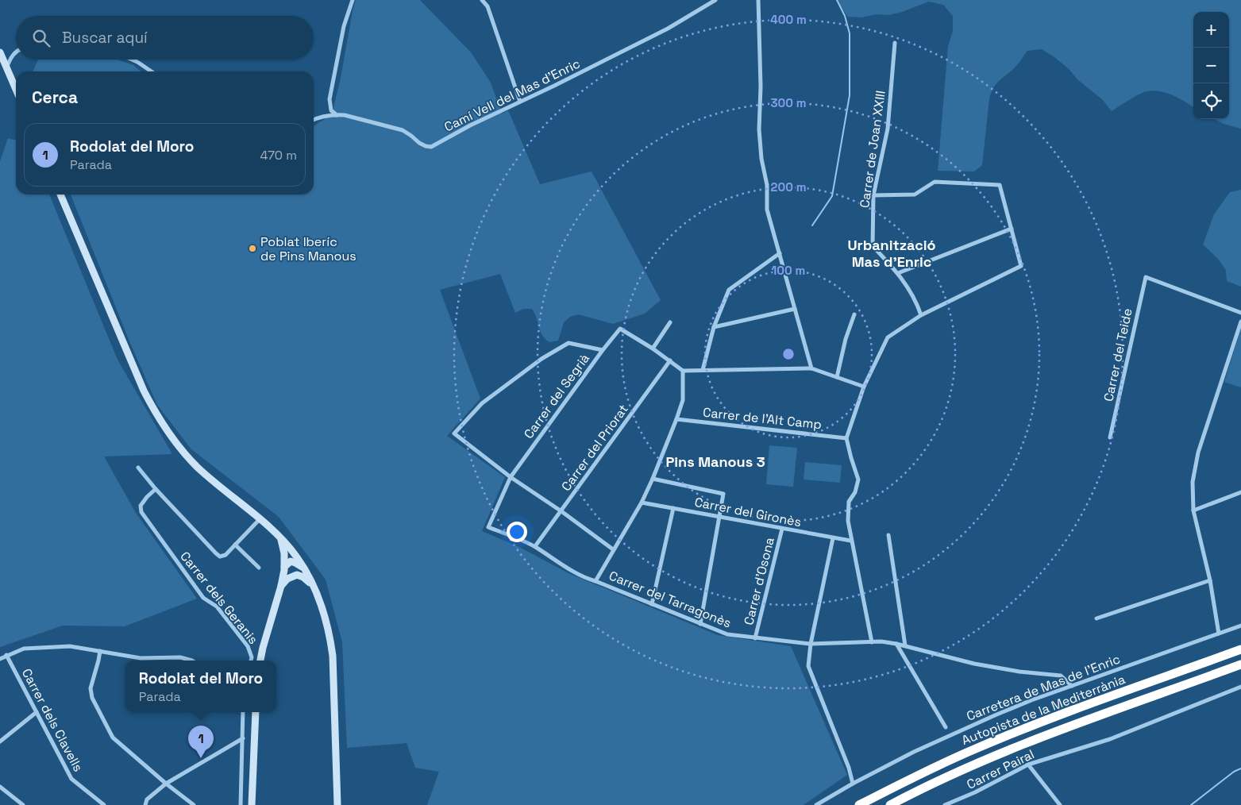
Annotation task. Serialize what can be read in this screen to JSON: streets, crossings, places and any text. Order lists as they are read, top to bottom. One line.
{"streets":{"highway":["Autopista de la Mediterrània"],"street":["Camí Vell del Mas d'Enric","Carrer de Joan XXIII","Carrer del Teide","Carrer del Segrià","Carrer de l'Alt Camp","Carrer del Priorat","Carrer del Gironès","Carrer d'Osona","Carrer dels Geranis","Carrer del Tarragonès","Carretera de Mas de l'Enric","Carrer dels Clavells","Carrer Pairal"]},"crossings":[["Carrer del Segrià","Carrer del Tarragonès"],["Carrer del Priorat","Carrer del Tarragonès"],["Carrer del Gironès","Carrer d'Osona"],["Carrer d'Osona","Carrer del Tarragonès"],["Carrer del Tarragonès","Carretera de Mas de l'Enric"]],"districts":["Urbanització Mas d'Enric","Pins Manous 3"],"places":["Poblat Iberíc de Pins Manous"],"page":{"map_buttons":["+","−"],"search":"Buscar aquí","heading":"Cerca","list":[{"mark":"1","name":"Rodolat del Moro","note":"Parada","value":"470 m"}],"popup":["Rodolat del Moro","Parada"],"pins":"1"},"rings":["400 m","300 m","200 m","100 m"]}
